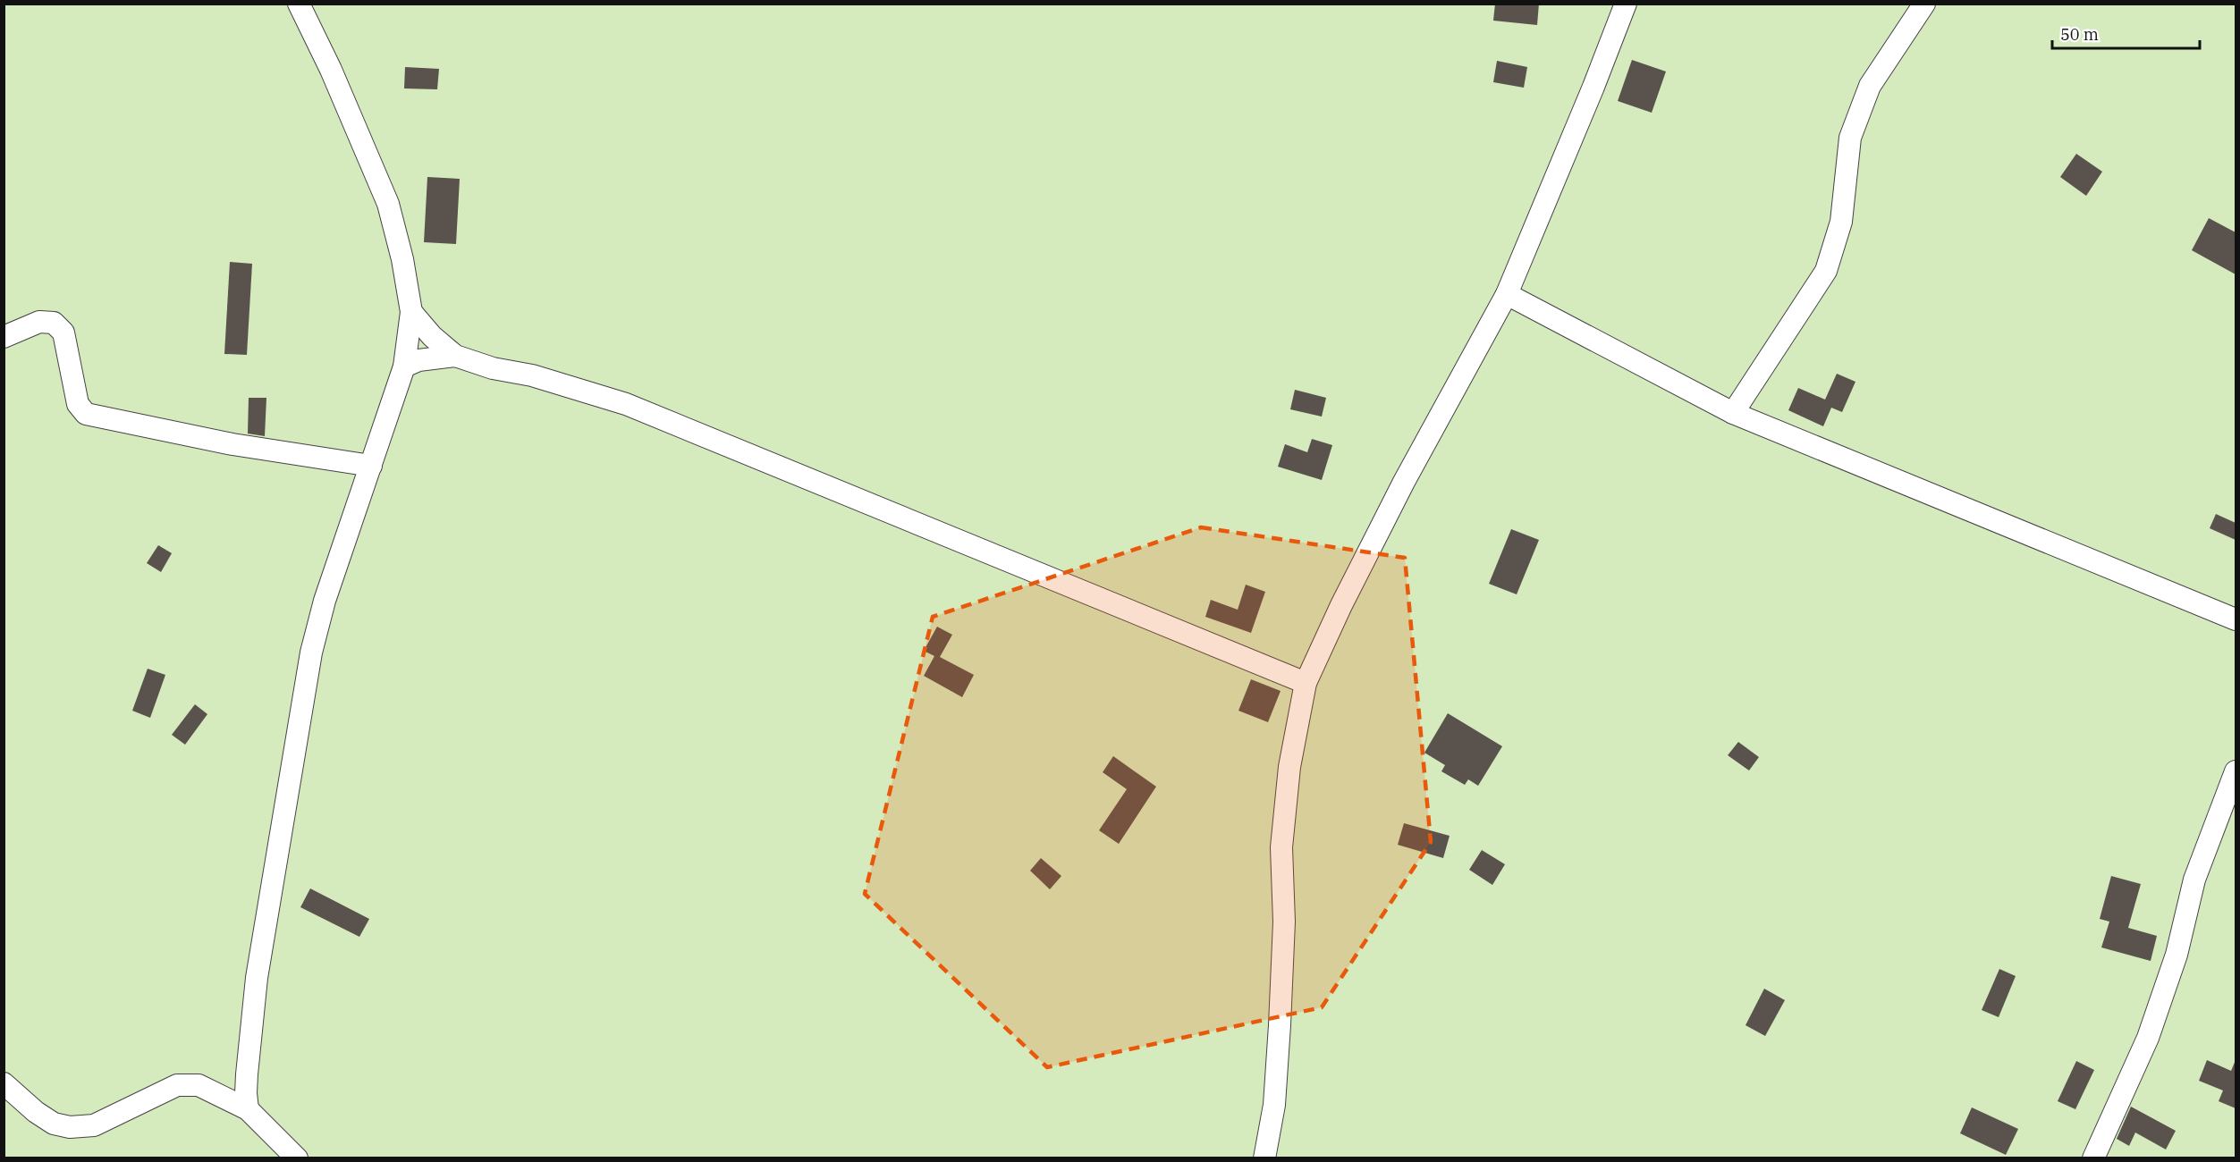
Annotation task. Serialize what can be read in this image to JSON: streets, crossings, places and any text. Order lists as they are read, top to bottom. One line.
{"scale_bar":"50 m"}
